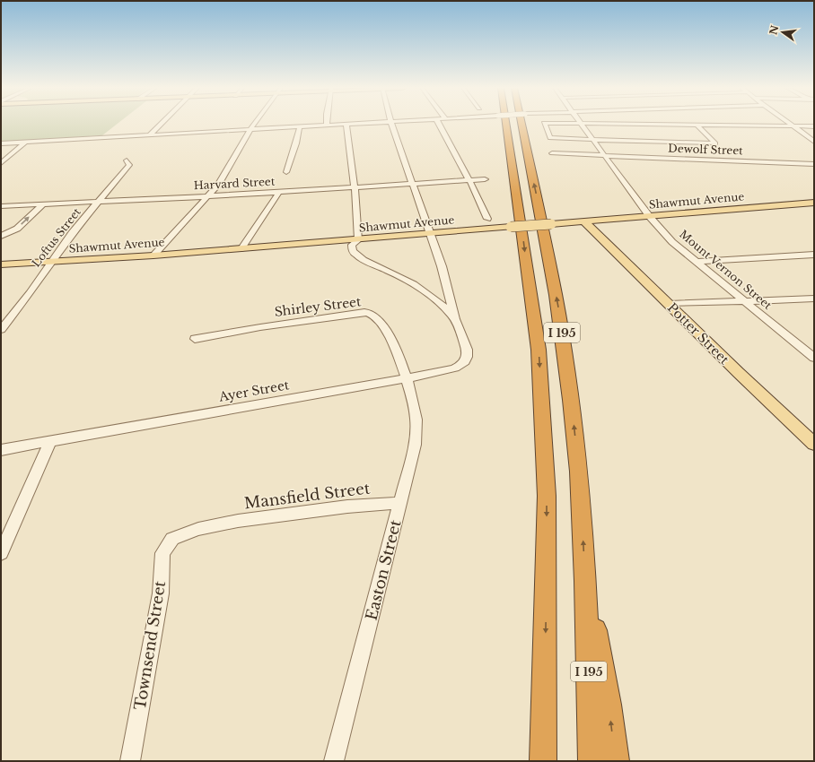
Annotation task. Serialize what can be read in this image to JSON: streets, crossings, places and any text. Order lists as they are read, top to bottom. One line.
{"streets":{"highway":["I 195"],"main road":["Shawmut Avenue","Potter Street"],"street":["Dewolf Street","Harvard Street","Loftus Street","Mount Vernon Street","Shirley Street","Ayer Street","Mansfield Street","Easton Street","Townsend Street"]},"crossings":[["Dewolf Street","Mount Vernon Street"],["Harvard Street","Loftus Street"],["Shawmut Avenue","Loftus Street"],["Shawmut Avenue","Mount Vernon Street"],["Shawmut Avenue","Potter Street"],["Shirley Street","Ayer Street"],["Shirley Street","Easton Street"],["Ayer Street","Easton Street"],["Mansfield Street","Easton Street"],["Mansfield Street","Townsend Street"]],"north":"left"}
